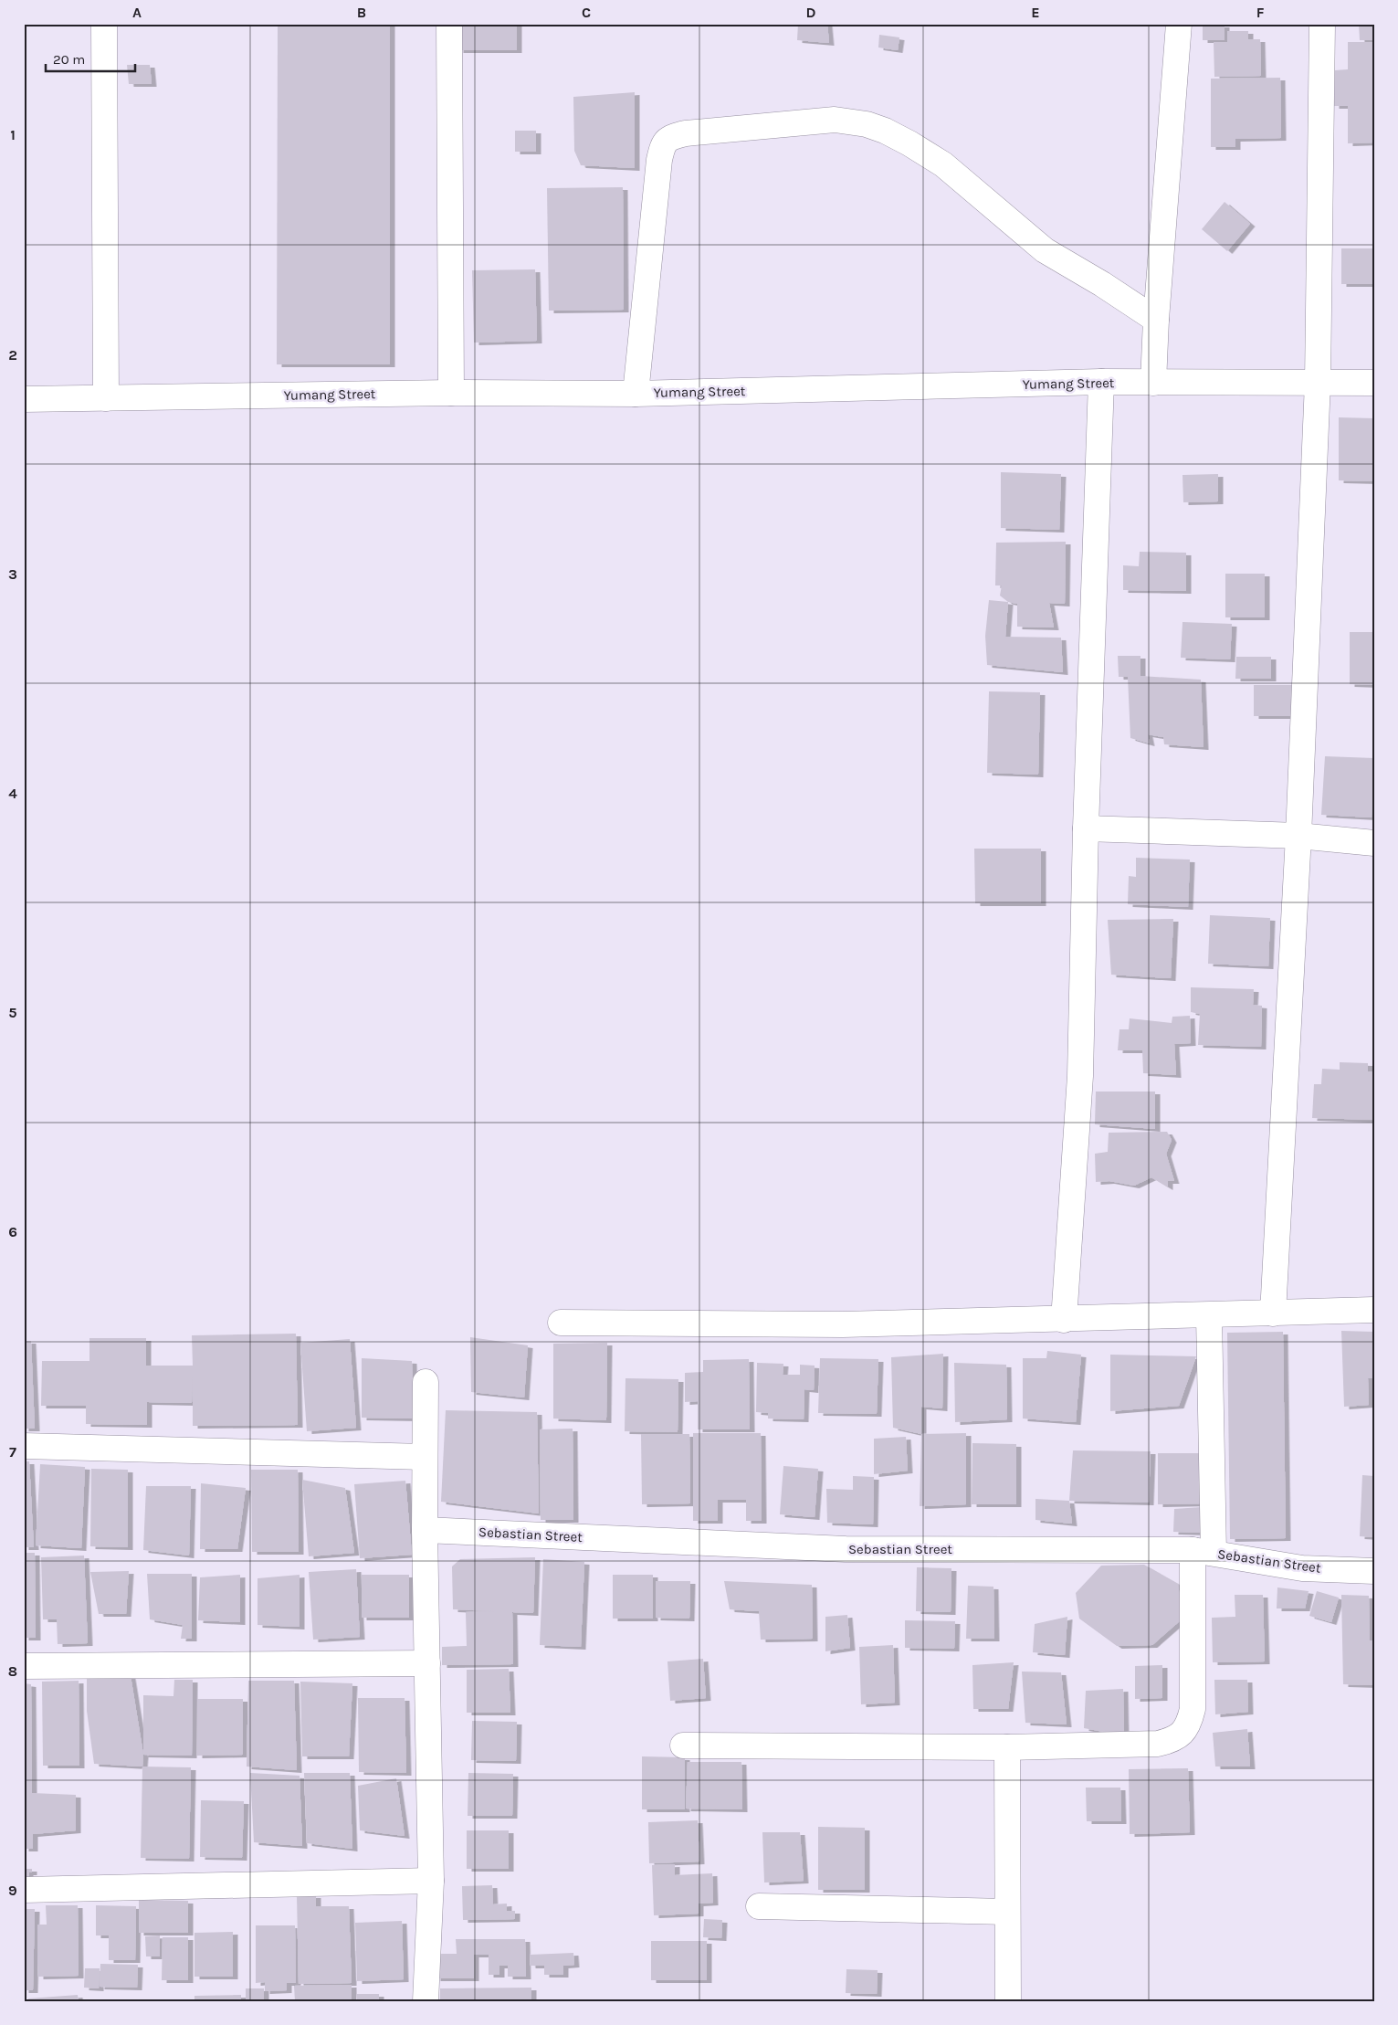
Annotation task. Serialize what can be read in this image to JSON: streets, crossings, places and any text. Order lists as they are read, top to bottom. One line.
{"streets":{"street":["Yumang Street","Sebastian Street"]},"scale_bar":"20 m","grid":{"columns":["A","B","C","D","E","F"],"rows":["1","2","3","4","5","6","7","8","9"]}}
